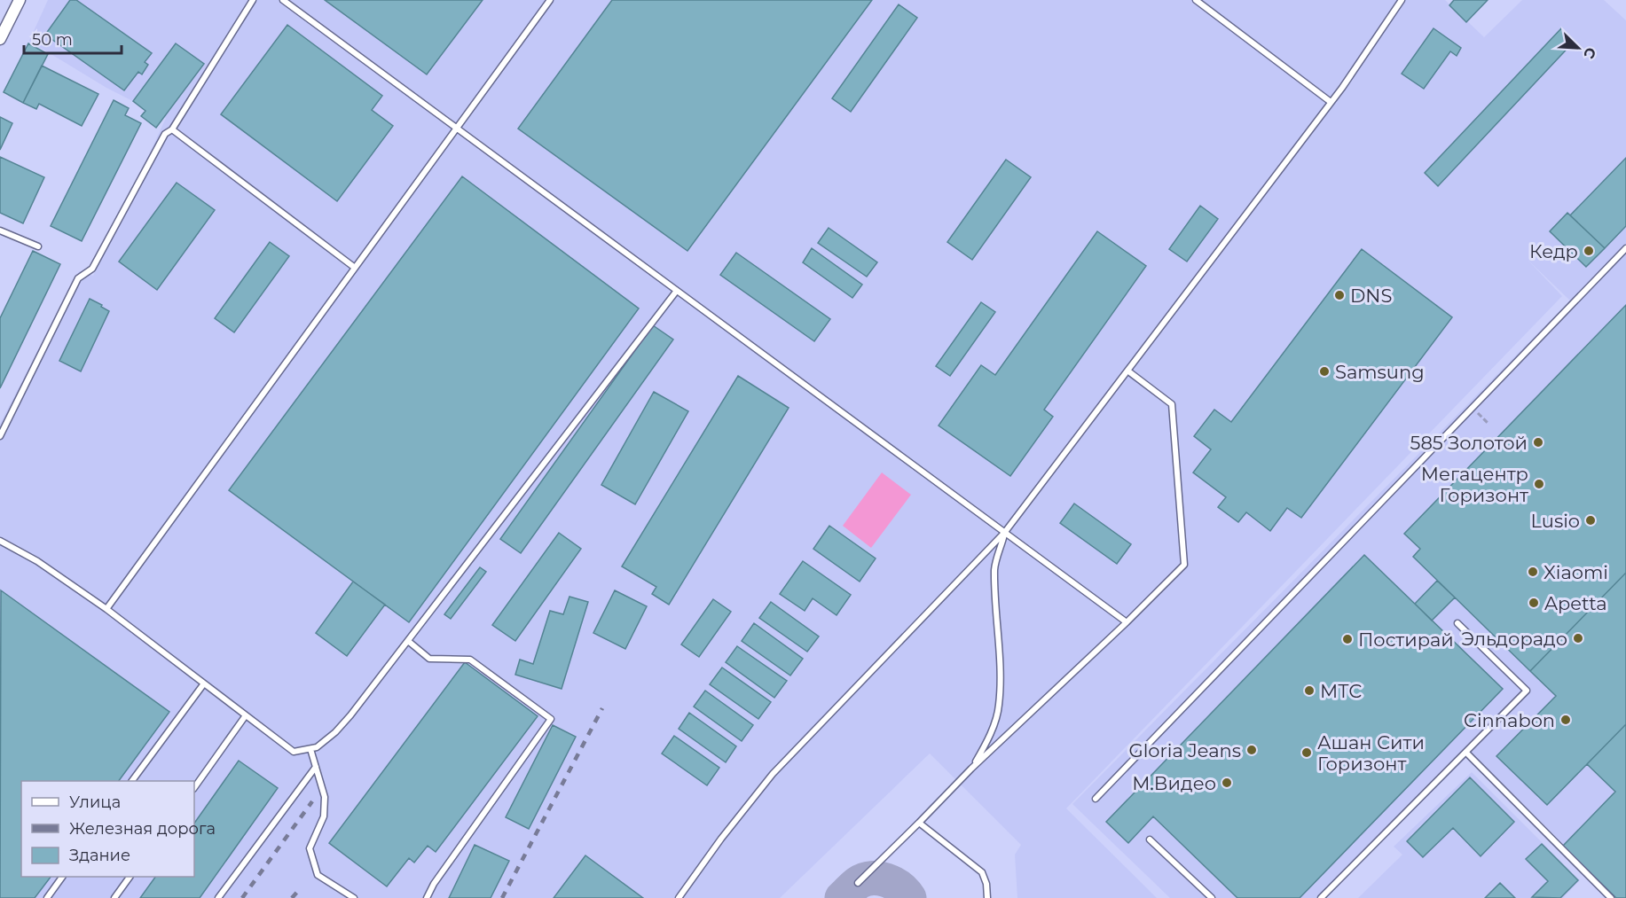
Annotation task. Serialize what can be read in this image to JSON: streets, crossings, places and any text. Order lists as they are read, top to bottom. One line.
{"places":["Кедр","DNS","Samsung","585 Золотой","Мегацентр Горизонт","Lusio","Xiaomi","Apetta","Эльдорадо","Постирай","МТС","Cinnabon","Gloria Jeans","Ашан Сити Горизонт","М.Видео"],"legend":["Улица","Железная дорога","Здание"],"scale_bar":"50 m","north":"bottom right"}
